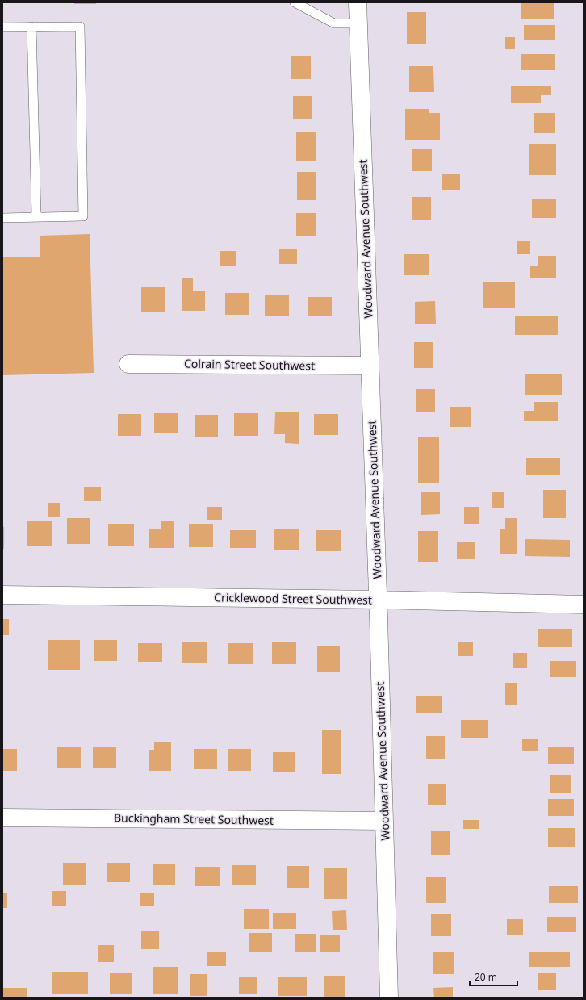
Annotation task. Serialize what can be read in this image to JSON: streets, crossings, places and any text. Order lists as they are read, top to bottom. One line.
{"streets":{"street":["Woodward Avenue Southwest","Colrain Street Southwest","Cricklewood Street Southwest","Buckingham Street Southwest"]},"crossings":[["Woodward Avenue Southwest","Colrain Street Southwest"],["Woodward Avenue Southwest","Cricklewood Street Southwest"],["Woodward Avenue Southwest","Buckingham Street Southwest"]],"scale_bar":"20 m"}
